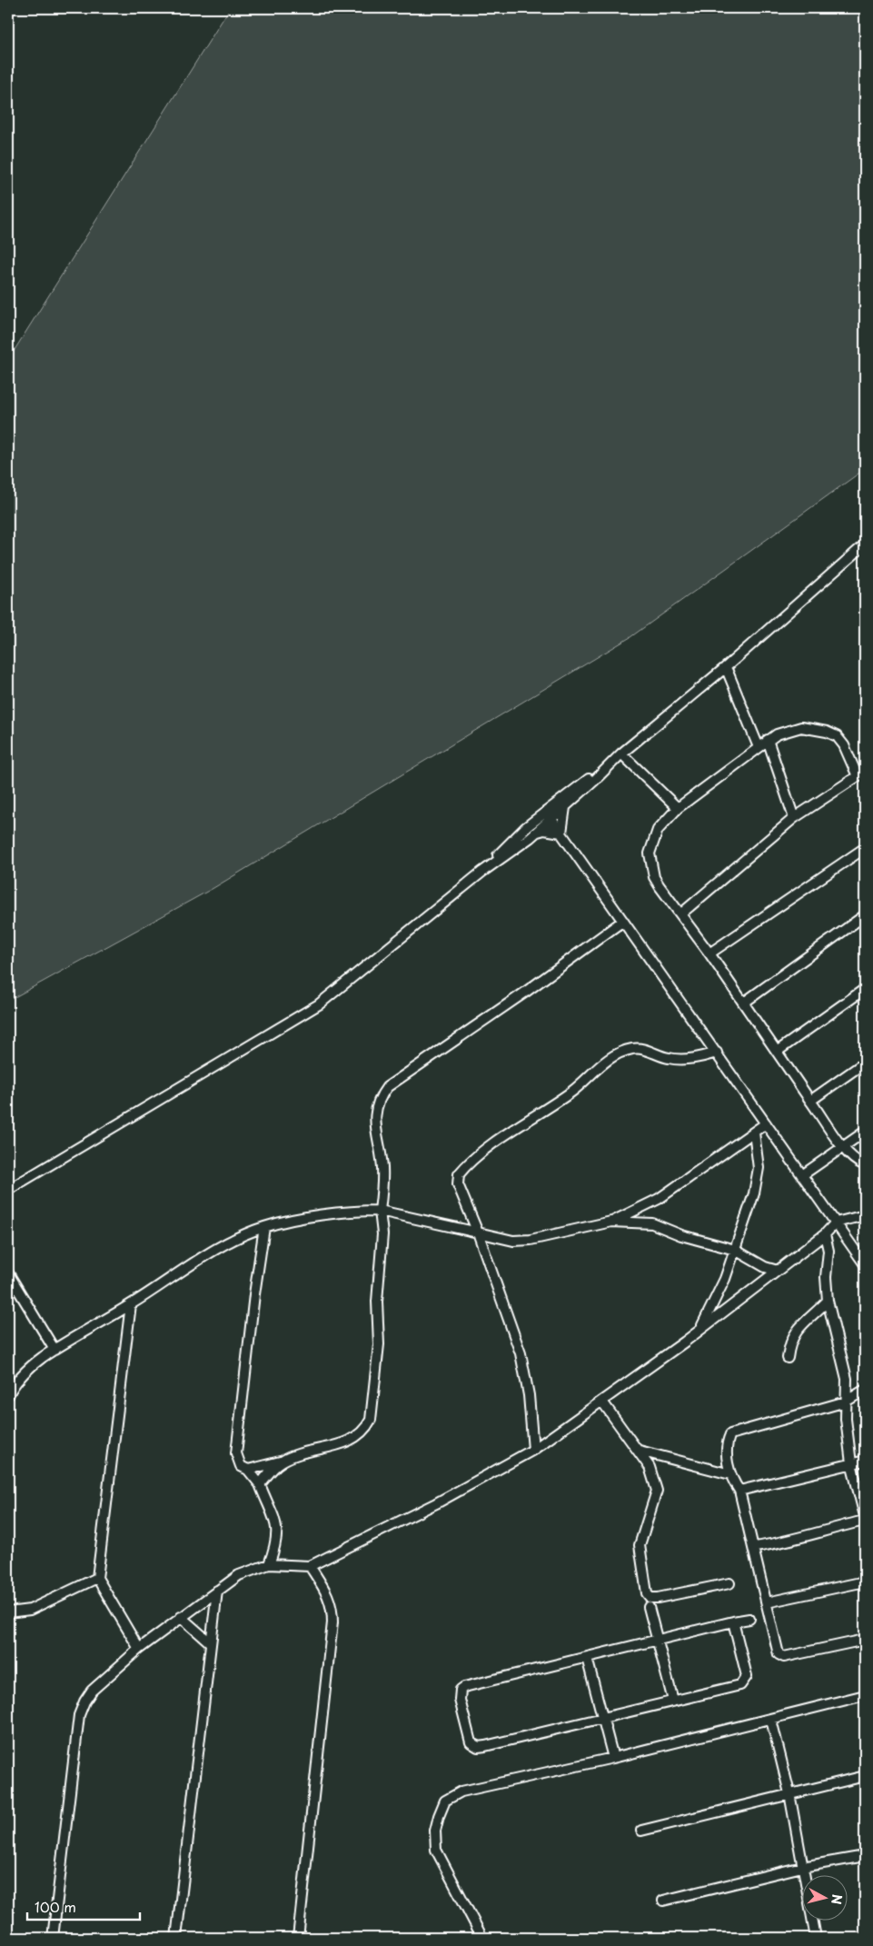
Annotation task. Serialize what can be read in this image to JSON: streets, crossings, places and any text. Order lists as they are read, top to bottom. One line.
{"scale_bar":"100 m","north":"right"}
